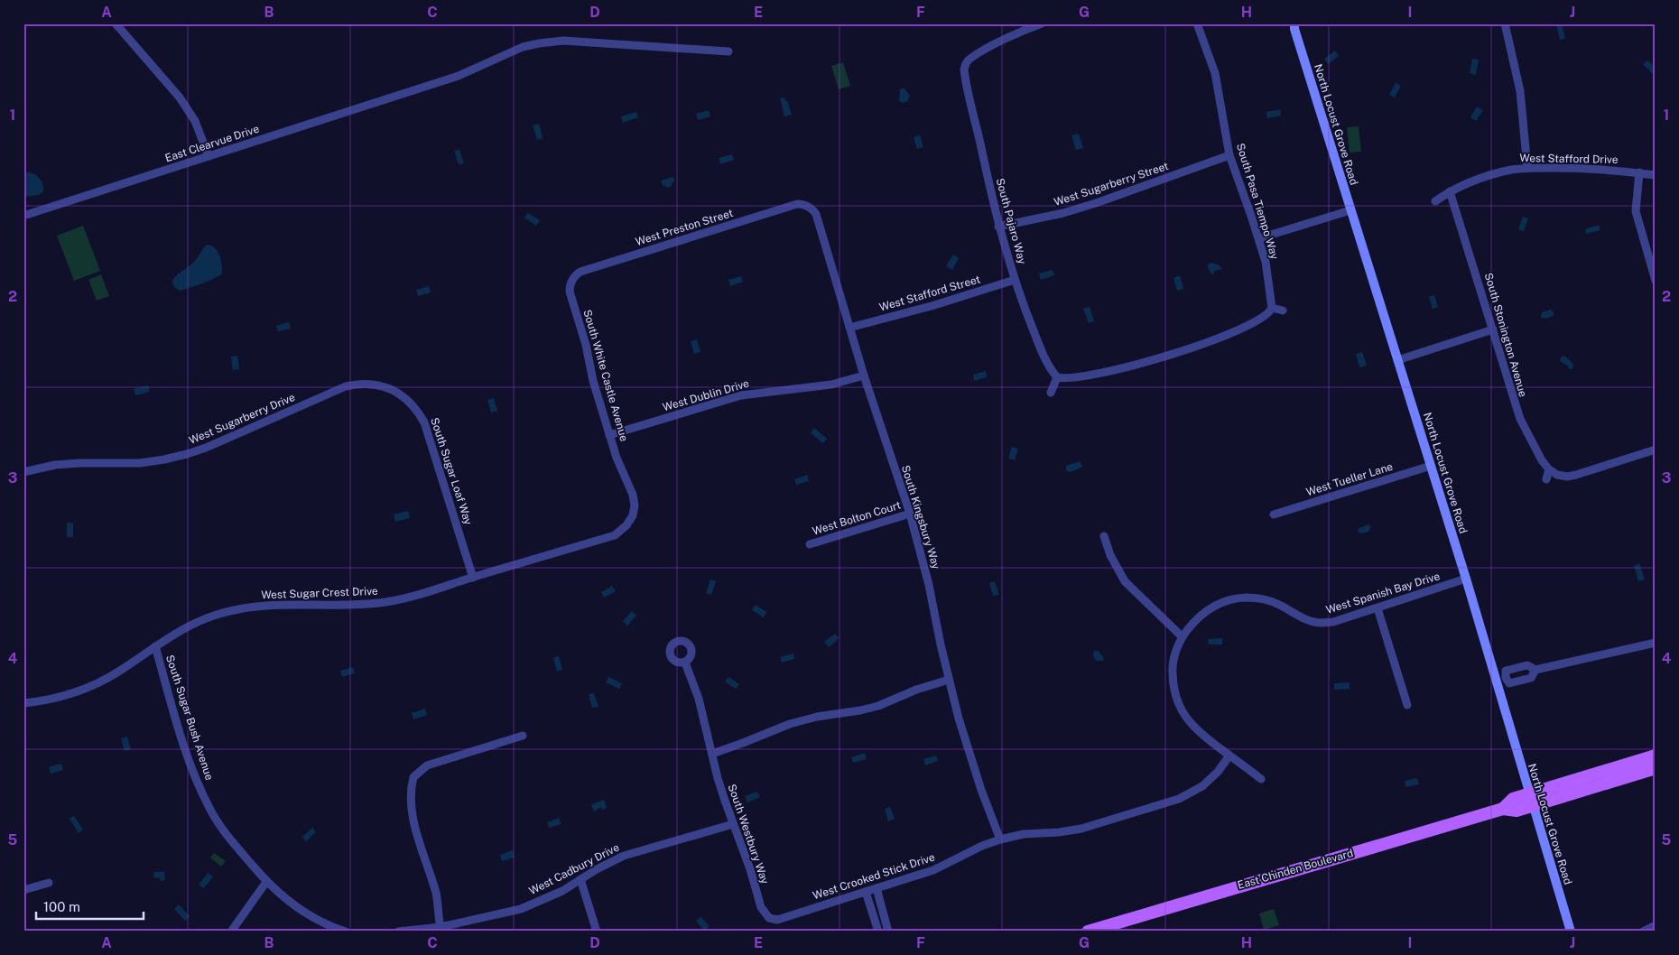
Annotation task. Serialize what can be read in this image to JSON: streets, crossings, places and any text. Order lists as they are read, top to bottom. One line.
{"streets":{"main road":["East Chinden Boulevard"],"street":["North Locust Grove Road","East Clearvue Drive","West Stafford Drive","West Sugarberry Street","South Pasa Tiempo Way","South Pajaro Way","West Preston Street","West Stafford Street","South Stonington Avenue","South White Castle Avenue","West Dublin Drive","West Sugarberry Drive","South Sugar Loaf Way","West Tueller Lane","South Kingsbury Way","West Bolton Court","West Sugar Crest Drive","West Spanish Bay Drive","South Sugar Bush Avenue","South Westbury Way","West Cadbury Drive","West Crooked Stick Drive"]},"crossings":[["North Locust Grove Road","West Tueller Lane"],["North Locust Grove Road","West Spanish Bay Drive"],["North Locust Grove Road","East Chinden Boulevard"],["West Stafford Drive","South Stonington Avenue"],["West Sugarberry Street","South Pasa Tiempo Way"],["West Sugarberry Street","South Pajaro Way"],["South Pajaro Way","West Stafford Street"],["West Preston Street","South White Castle Avenue"],["West Preston Street","South Kingsbury Way"],["West Stafford Street","South Kingsbury Way"],["South White Castle Avenue","West Dublin Drive"],["South White Castle Avenue","West Sugar Crest Drive"],["West Dublin Drive","South Kingsbury Way"],["West Sugarberry Drive","South Sugar Loaf Way"],["South Sugar Loaf Way","West Sugar Crest Drive"],["South Kingsbury Way","West Bolton Court"],["South Kingsbury Way","West Crooked Stick Drive"],["West Sugar Crest Drive","South Sugar Bush Avenue"],["West Spanish Bay Drive","West Crooked Stick Drive"],["South Westbury Way","West Cadbury Drive"],["South Westbury Way","West Crooked Stick Drive"]],"scale_bar":"100 m","grid":{"columns":["A","B","C","D","E","F","G","H","I","J"],"rows":["1","2","3","4","5"]}}
